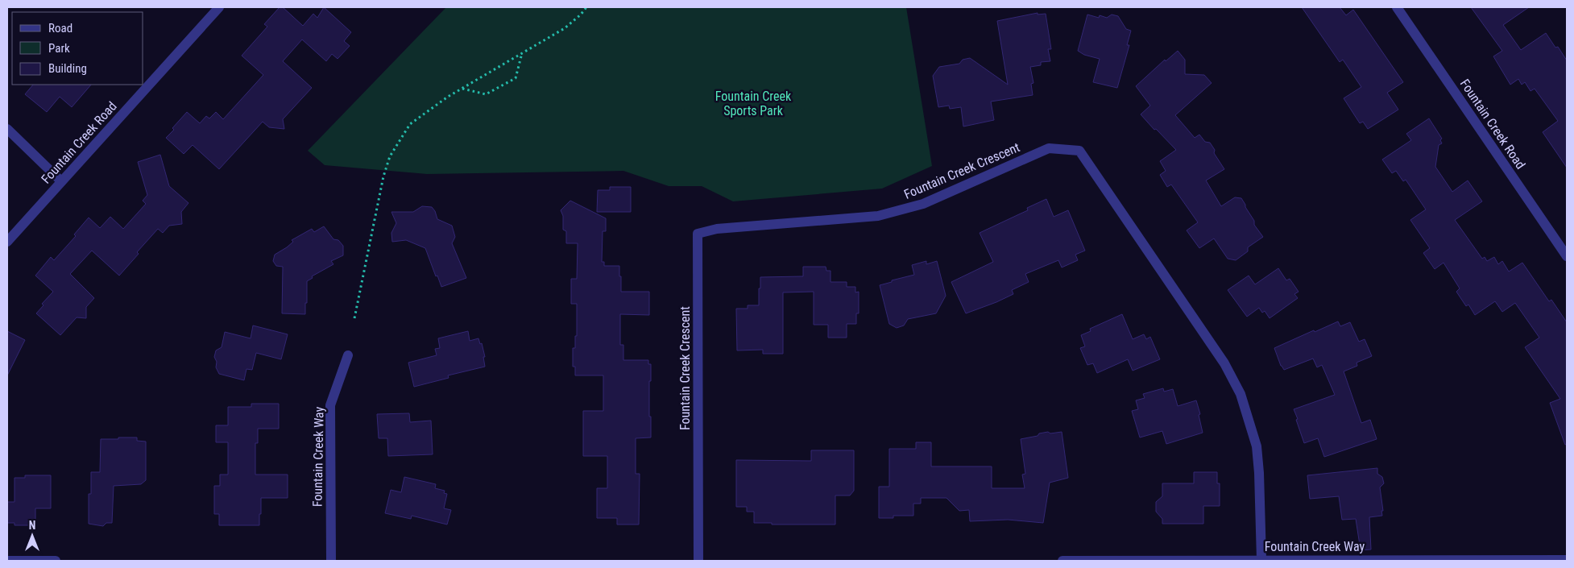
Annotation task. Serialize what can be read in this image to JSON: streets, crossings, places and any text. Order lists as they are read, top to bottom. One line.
{"streets":{"street":["Fountain Creek Road","Fountain Creek Crescent","Fountain Creek Way"]},"crossings":[["Fountain Creek Crescent","Fountain Creek Way"]],"parks":["Fountain Creek Sports Park"],"legend":["Road","Park","Building"],"north":"top"}
